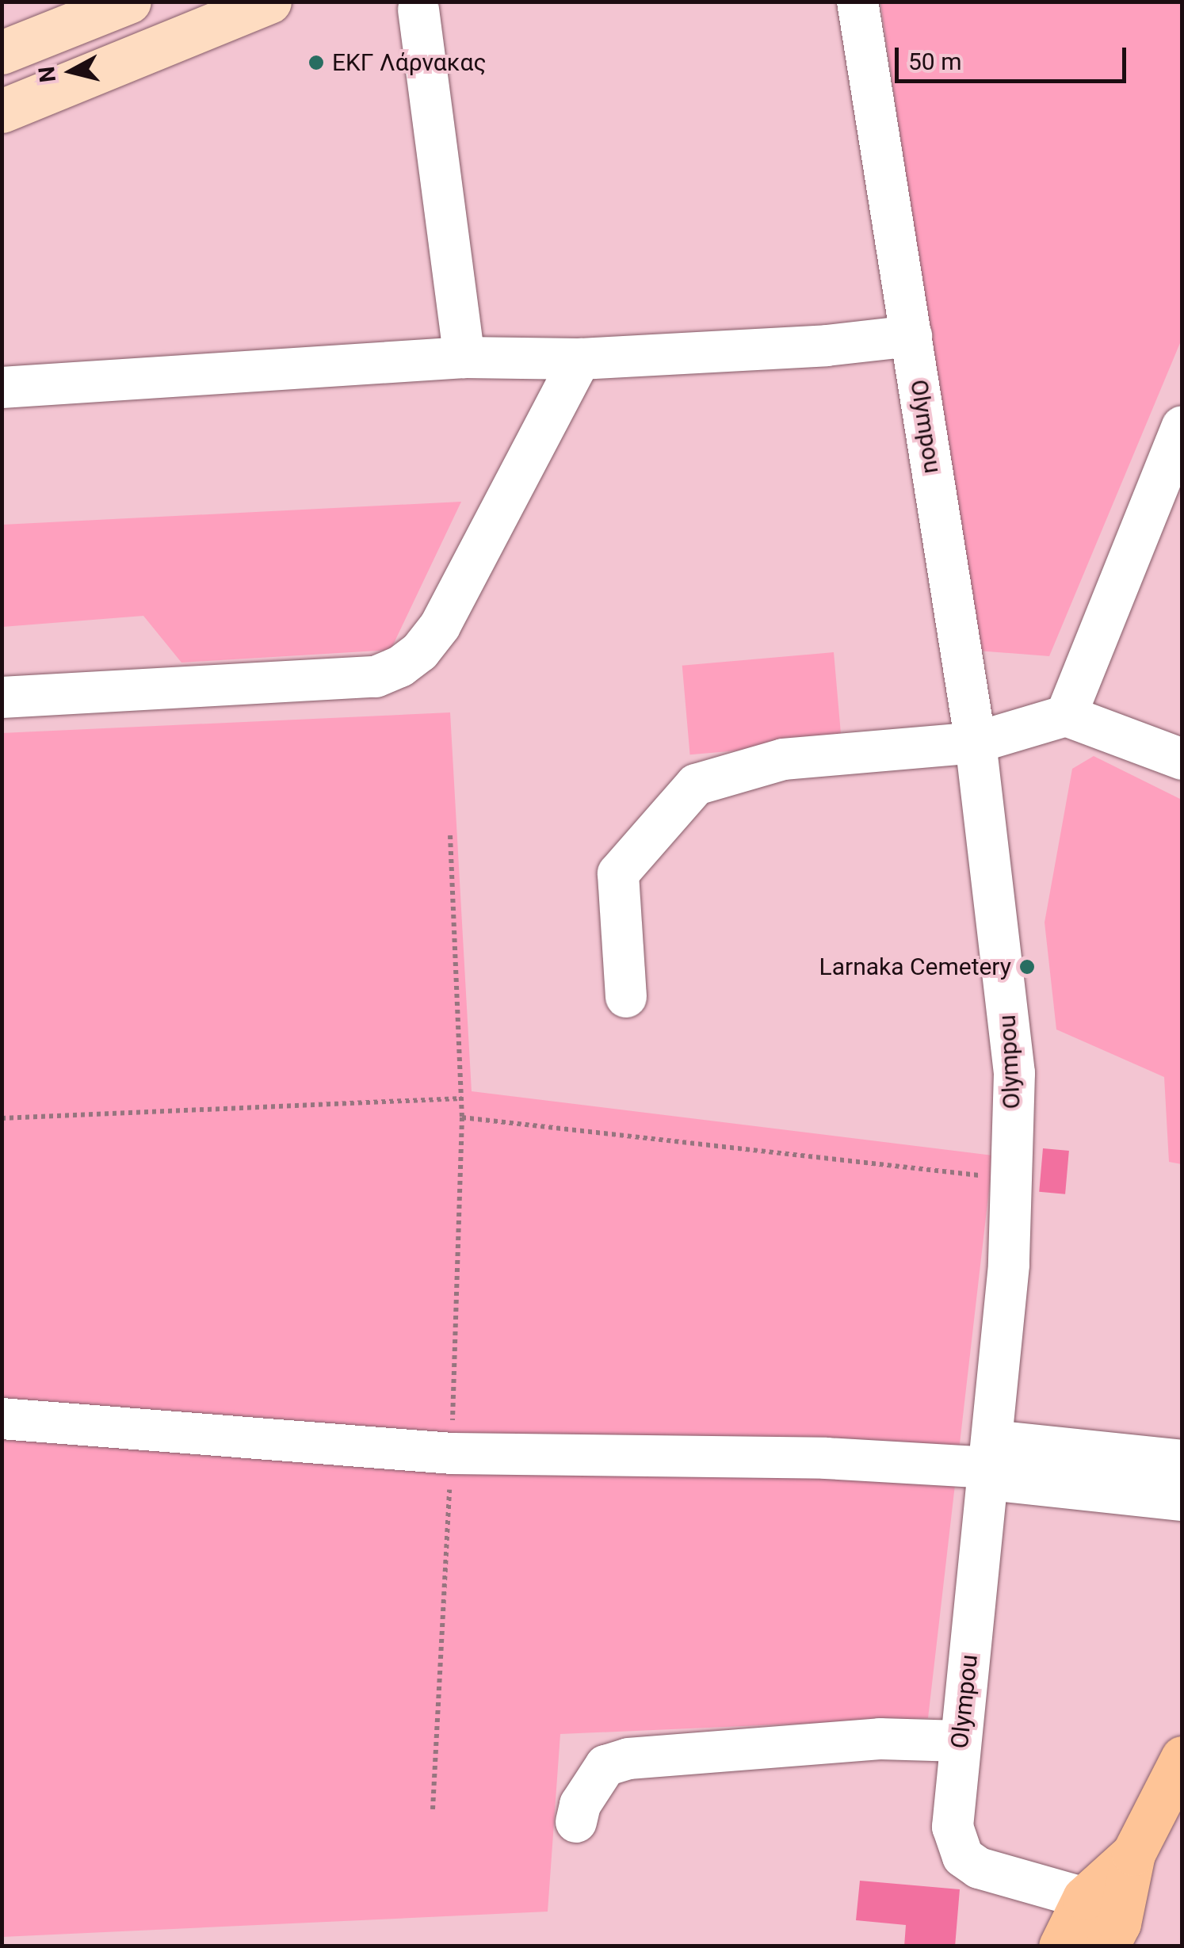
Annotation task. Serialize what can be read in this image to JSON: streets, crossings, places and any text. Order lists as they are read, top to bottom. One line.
{"streets":{"street":["Olympou"]},"places":["ΕΚΓ Λάρνακας","Larnaka Cemetery"],"scale_bar":"50 m","north":"left"}
